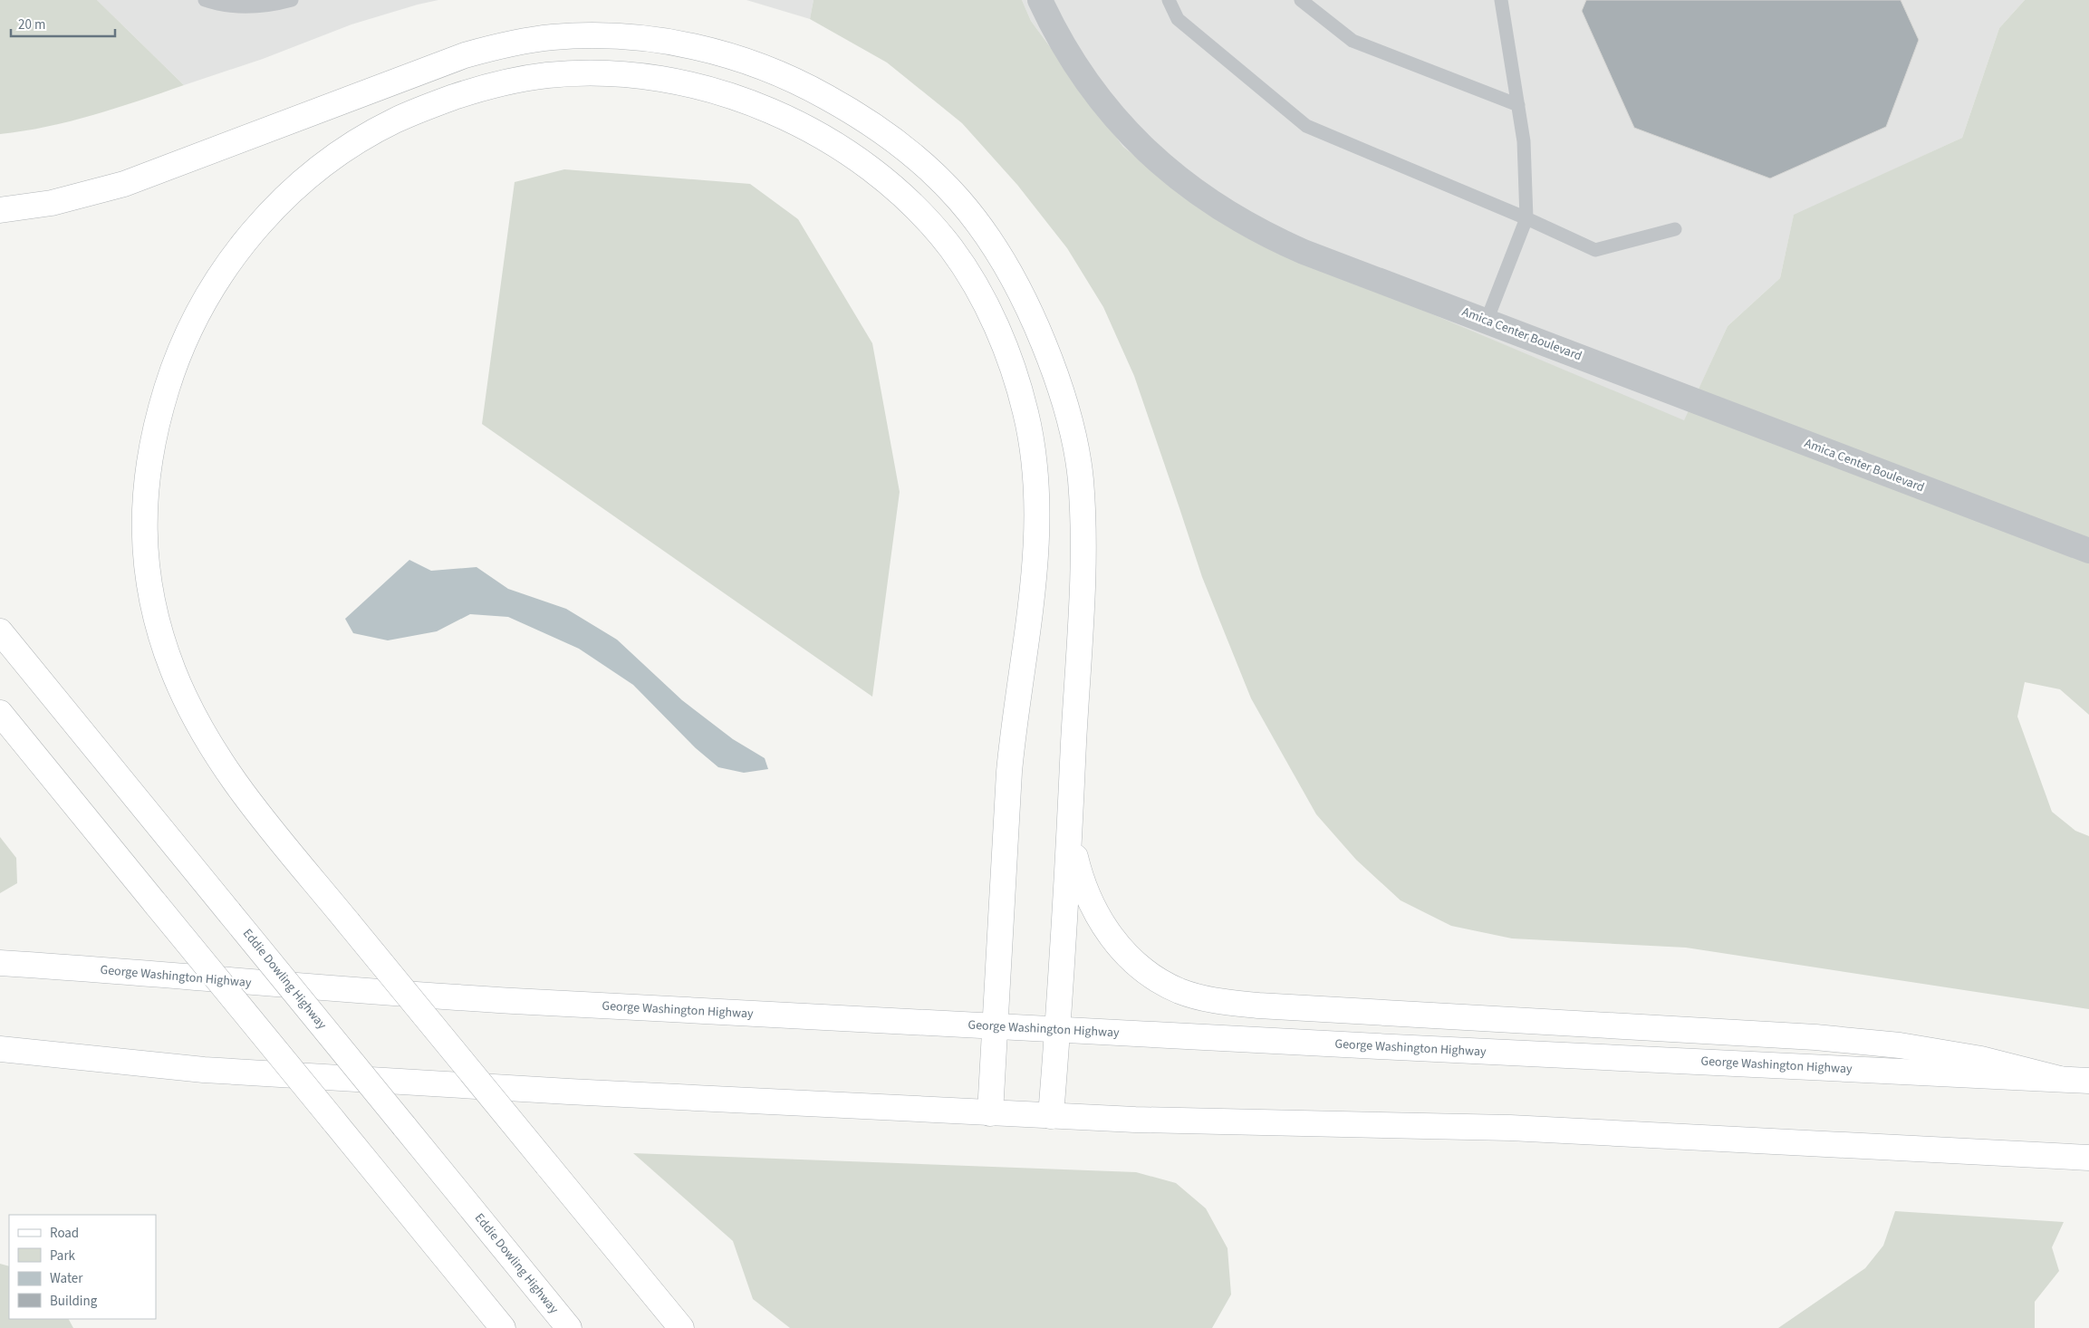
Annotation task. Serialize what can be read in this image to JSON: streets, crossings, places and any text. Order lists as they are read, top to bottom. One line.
{"streets":{"main road":["George Washington Highway","Eddie Dowling Highway"],"street":["Amica Center Boulevard"]},"legend":["Road","Park","Water","Building"],"scale_bar":"20 m"}
